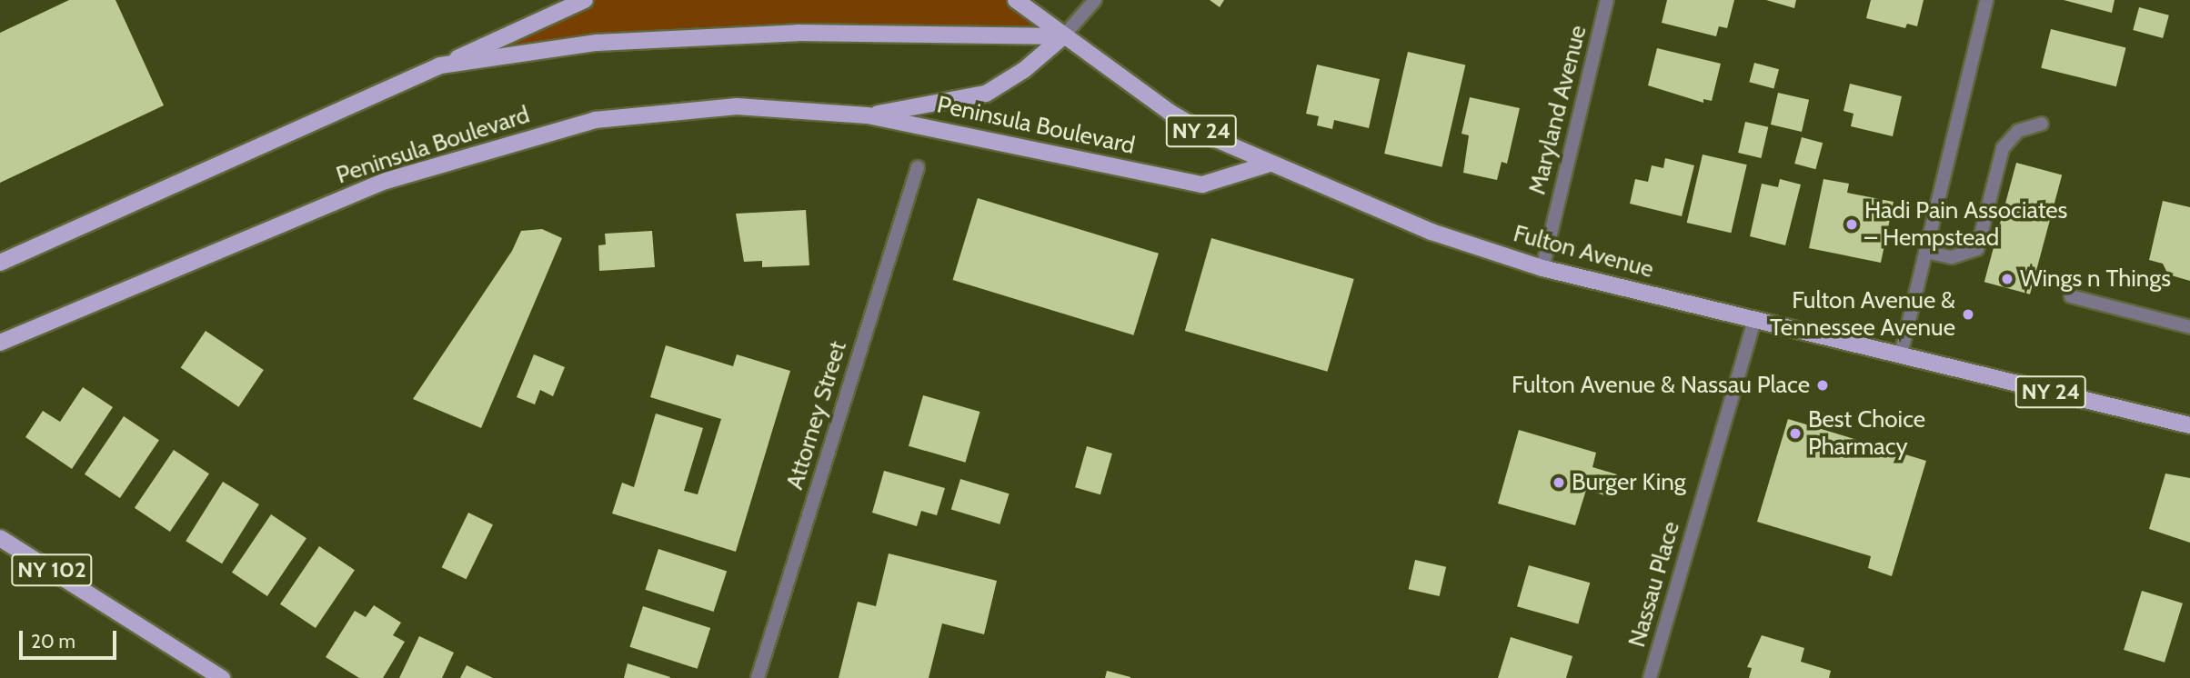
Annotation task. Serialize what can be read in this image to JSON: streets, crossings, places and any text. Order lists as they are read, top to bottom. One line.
{"streets":{"main road":["Peninsula Boulevard","NY 24","Fulton Avenue","NY 102"],"street":["Maryland Avenue","Attorney Street","Nassau Place"]},"crossings":[["Maryland Avenue","Fulton Avenue"],["Peninsula Boulevard","Fulton Avenue"],["Fulton Avenue","Nassau Place"]],"places":["Hadi Pain Associates – Hempstead","Wings n Things","Fulton Avenue & Tennessee Avenue","Fulton Avenue & Nassau Place","Best Choice Pharmacy","Burger King"],"scale_bar":"20 m"}
